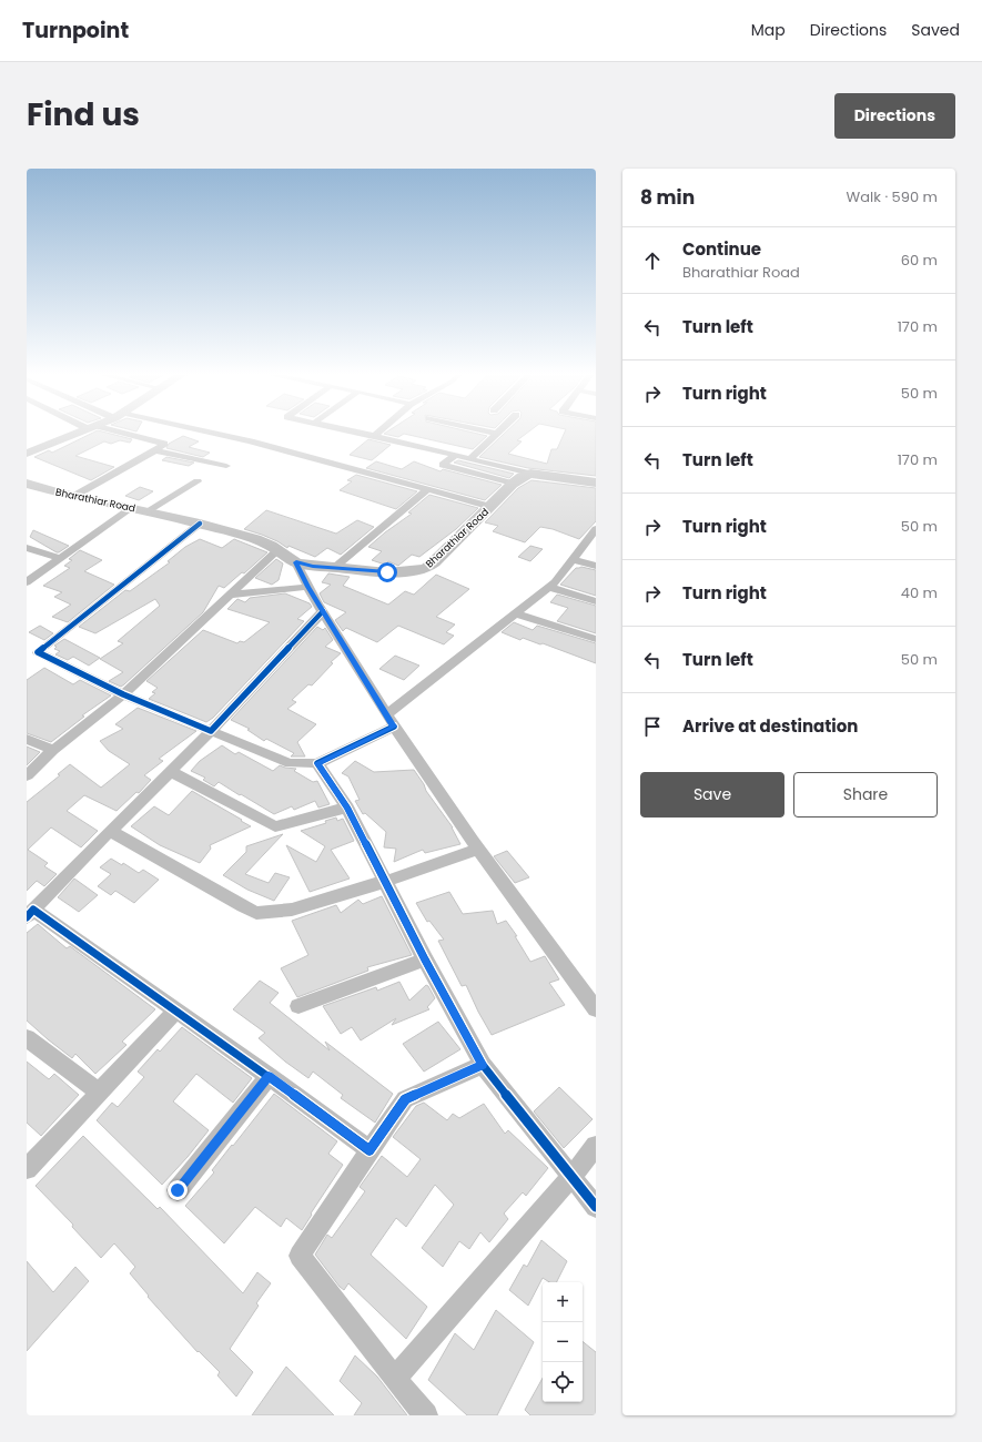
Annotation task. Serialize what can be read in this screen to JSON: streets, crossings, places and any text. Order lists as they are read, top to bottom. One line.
{"streets":{"main road":["Bharathiar Road"]},"page":{"header":"Turnpoint","nav":["Map","Directions","Saved"],"title":"Find us","buttons":["Directions",["Save","Share"]],"heading":["8 min","Walk · 590 m"],"list":[["Continue","Bharathiar Road","60 m"],["Turn left","170 m"],["Turn right","50 m"],["Turn left","170 m"],["Turn right","50 m"],["Turn right","40 m"],["Turn left","50 m"],"Arrive at destination"],"map_buttons":["+","−"]}}
